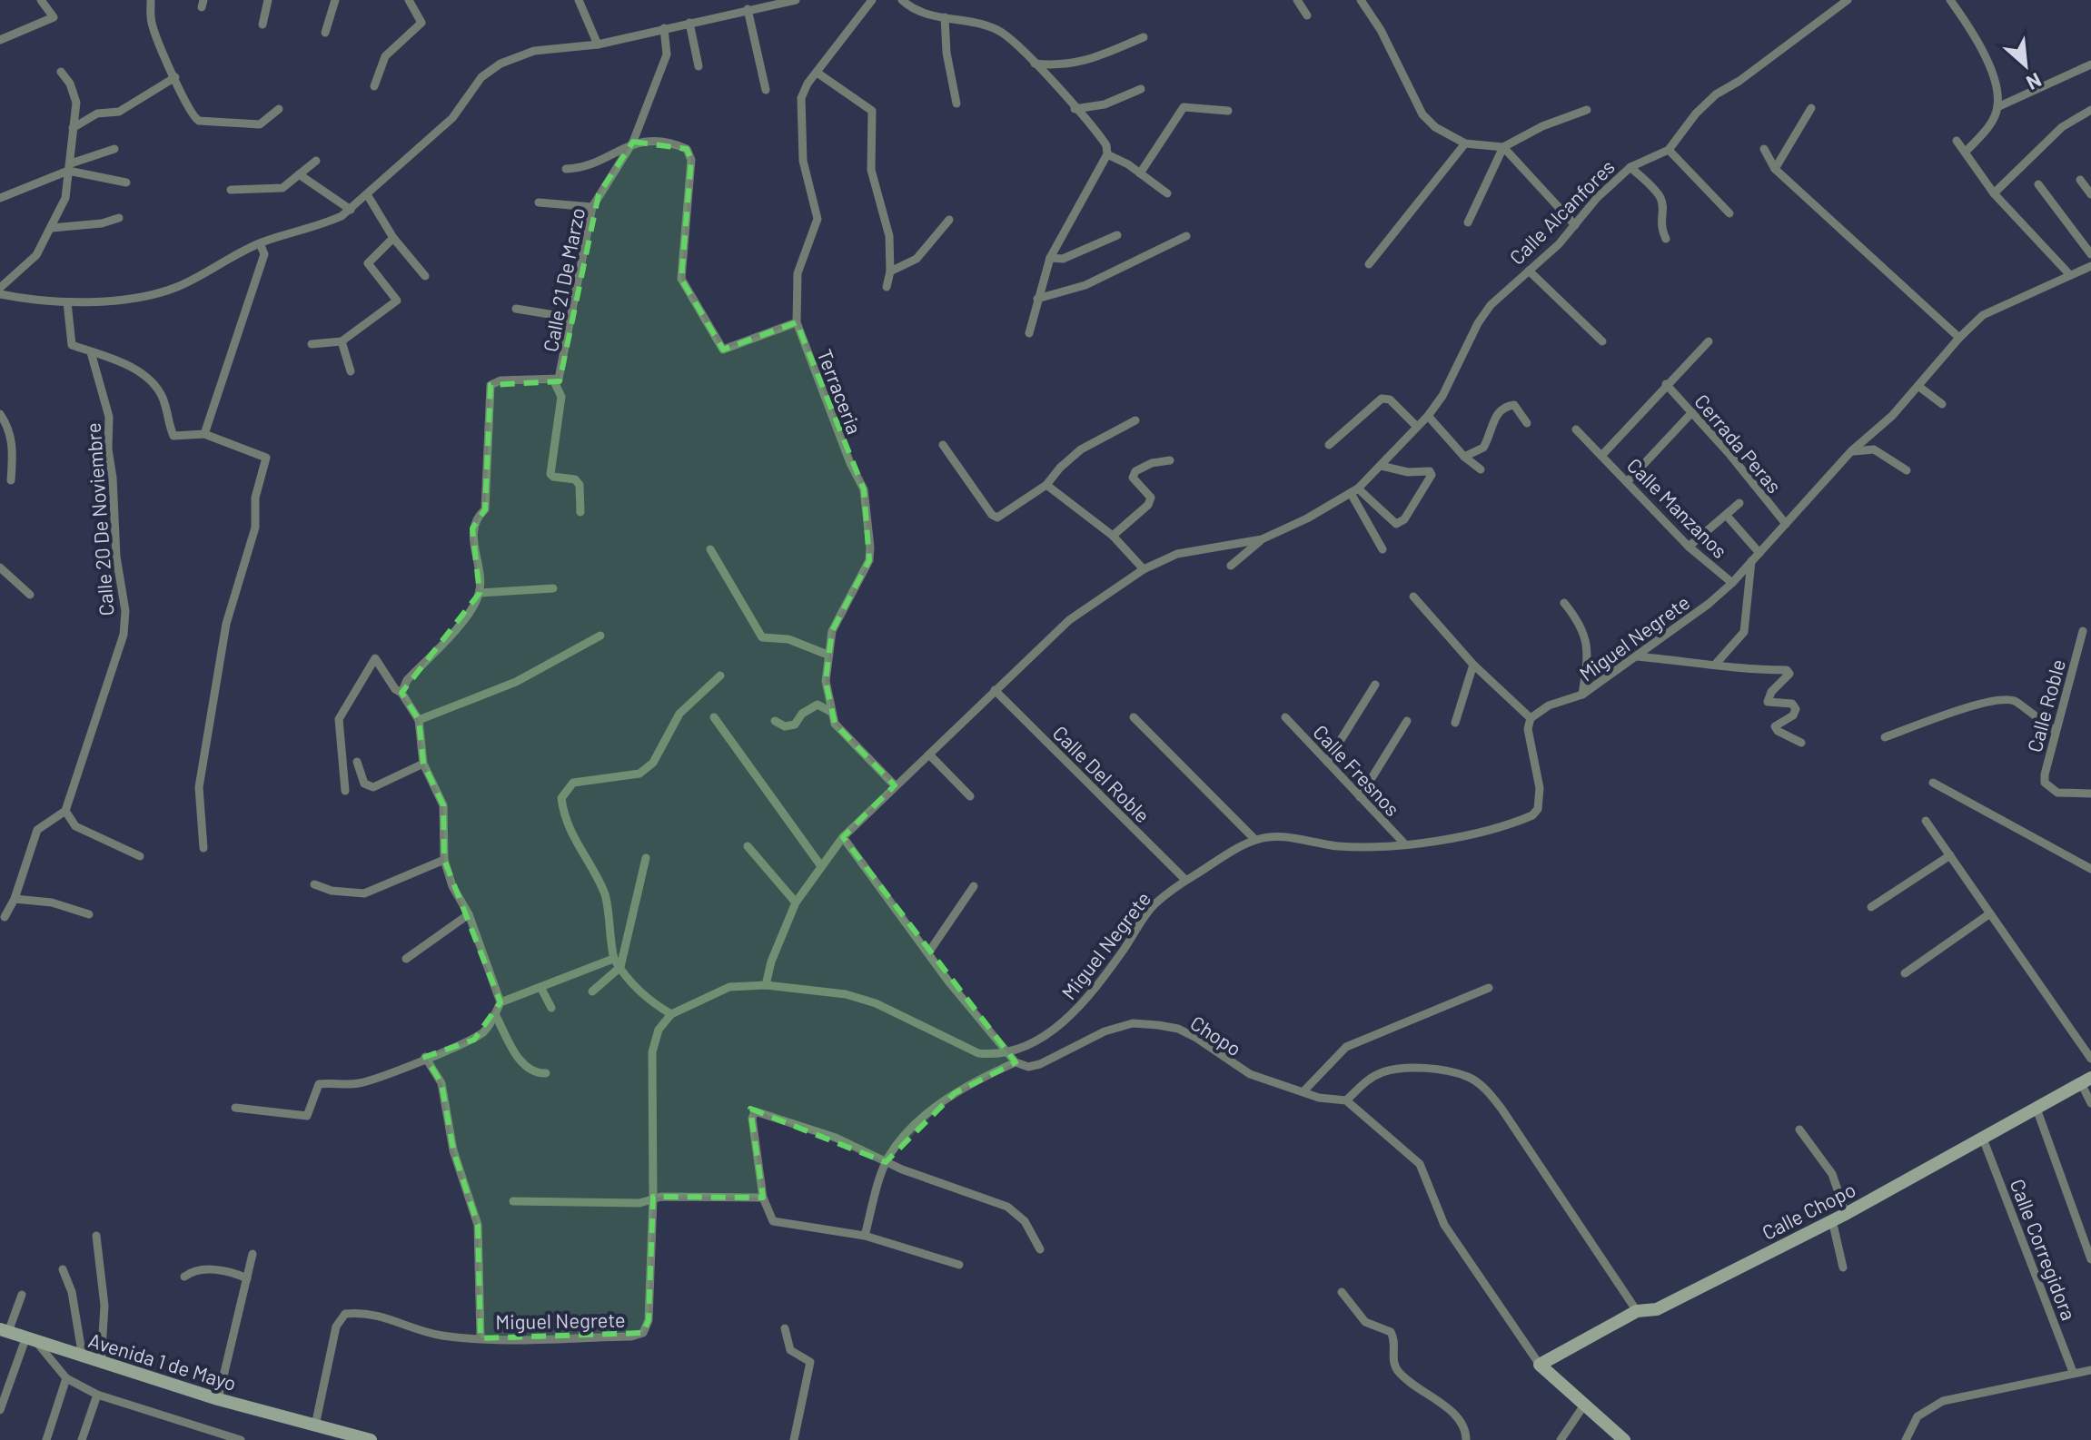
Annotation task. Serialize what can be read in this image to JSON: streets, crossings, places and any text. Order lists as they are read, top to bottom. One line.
{"streets":{"street":["Calle Alcanfores","Calle 21 De Marzo","Terraceria","Cerrada Peras","Calle Manzanos","Calle 20 De Noviembre","Miguel Negrete","Calle Roble","Calle Fresnos","Calle Del Roble","Chopo","Calle Chopo","Calle Corregidora","Avenida 1 de Mayo"]},"crossings":[["Calle Alcanfores","Terraceria"],["Calle Alcanfores","Calle Del Roble"],["Cerrada Peras","Calle Manzanos"],["Cerrada Peras","Miguel Negrete"],["Calle Manzanos","Miguel Negrete"],["Miguel Negrete","Calle Fresnos"],["Miguel Negrete","Calle Del Roble"],["Miguel Negrete","Avenida 1 de Mayo"],["Calle Chopo","Calle Corregidora"]],"north":"bottom right"}
